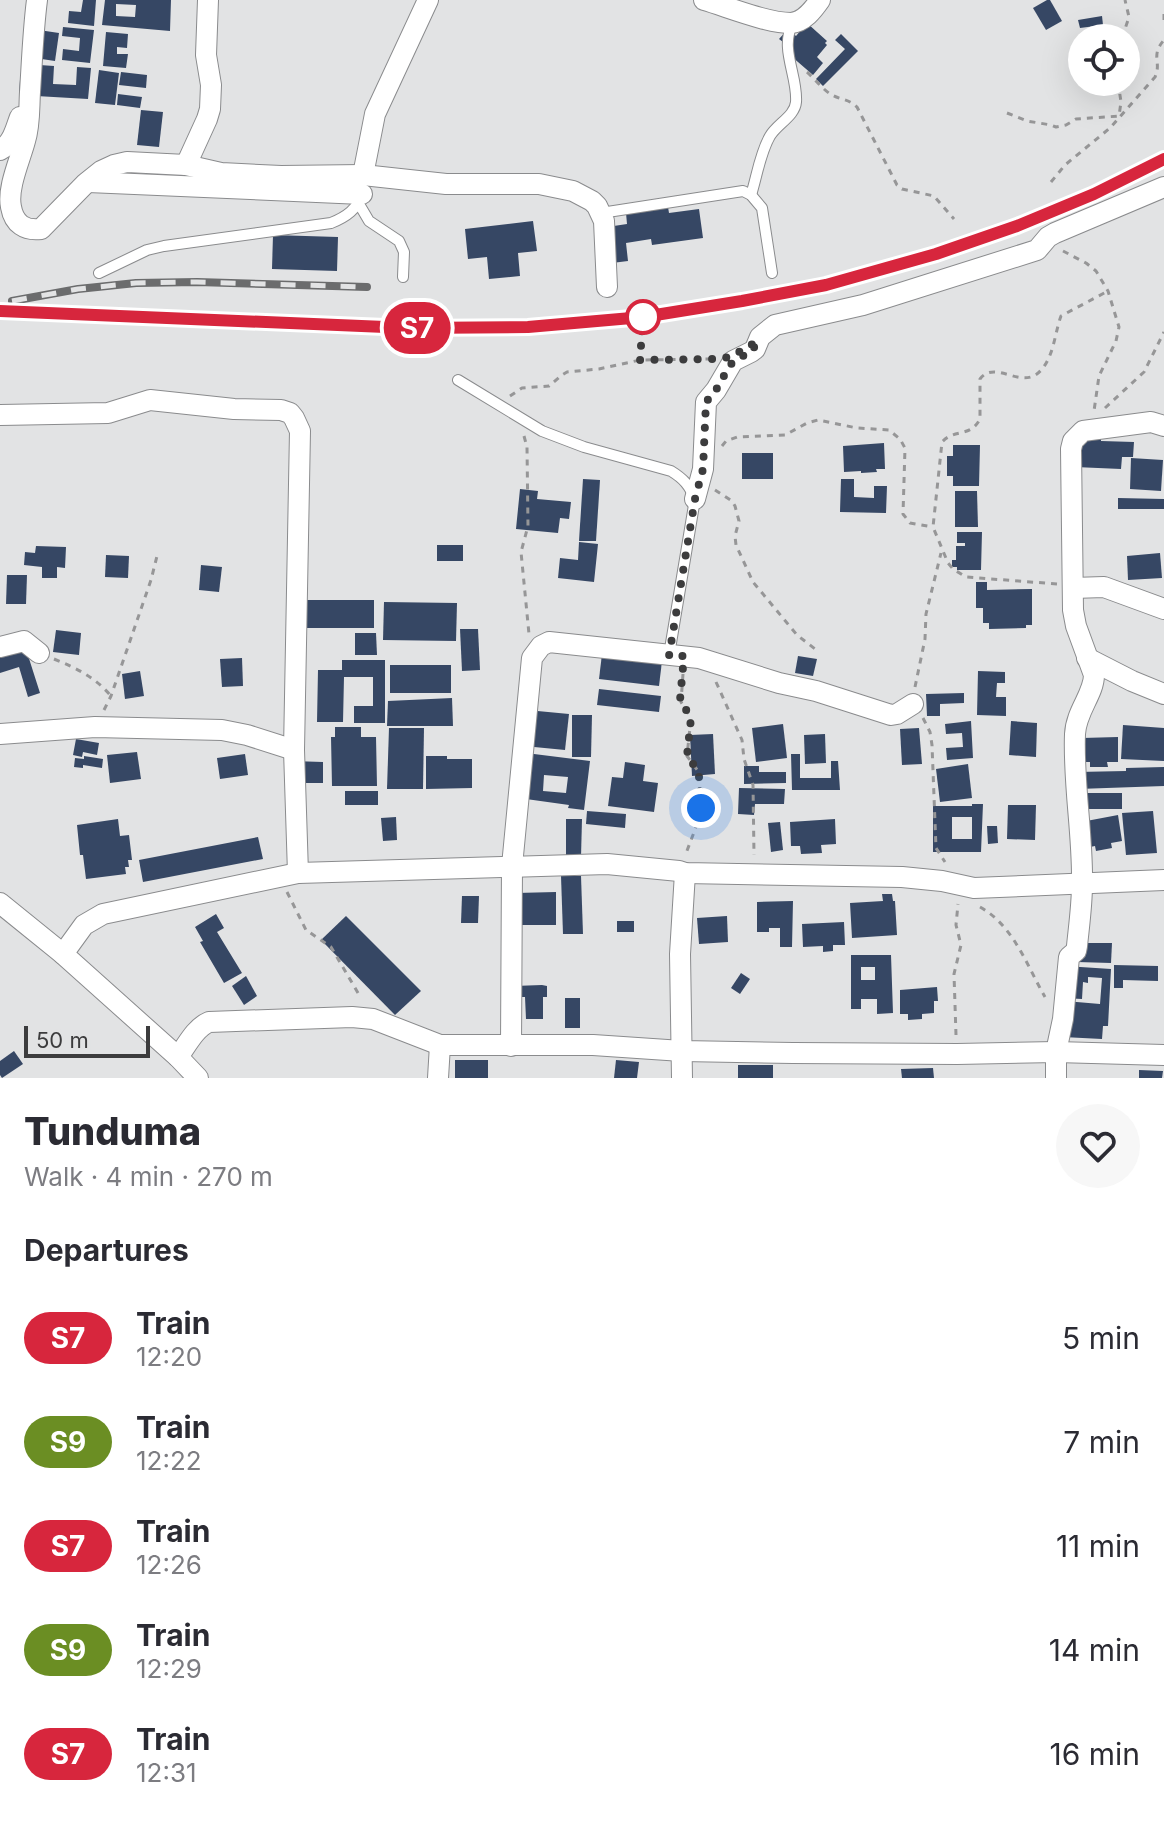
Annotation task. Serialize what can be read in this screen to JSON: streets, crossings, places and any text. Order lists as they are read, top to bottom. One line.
{"scale_bar":"50 m","page":{"on_map":"S7","scale":"50 m","heading":[["Tunduma","Walk · 4 min · 270 m"],"Departures"],"list":[{"mark":"S7","name":"Train","note":"12:20","value":"5 min"},{"mark":"S9","name":"Train","note":"12:22","value":"7 min"},{"mark":"S7","name":"Train","note":"12:26","value":"11 min"},{"mark":"S9","name":"Train","note":"12:29","value":"14 min"},{"mark":"S7","name":"Train","note":"12:31","value":"16 min"}]}}
